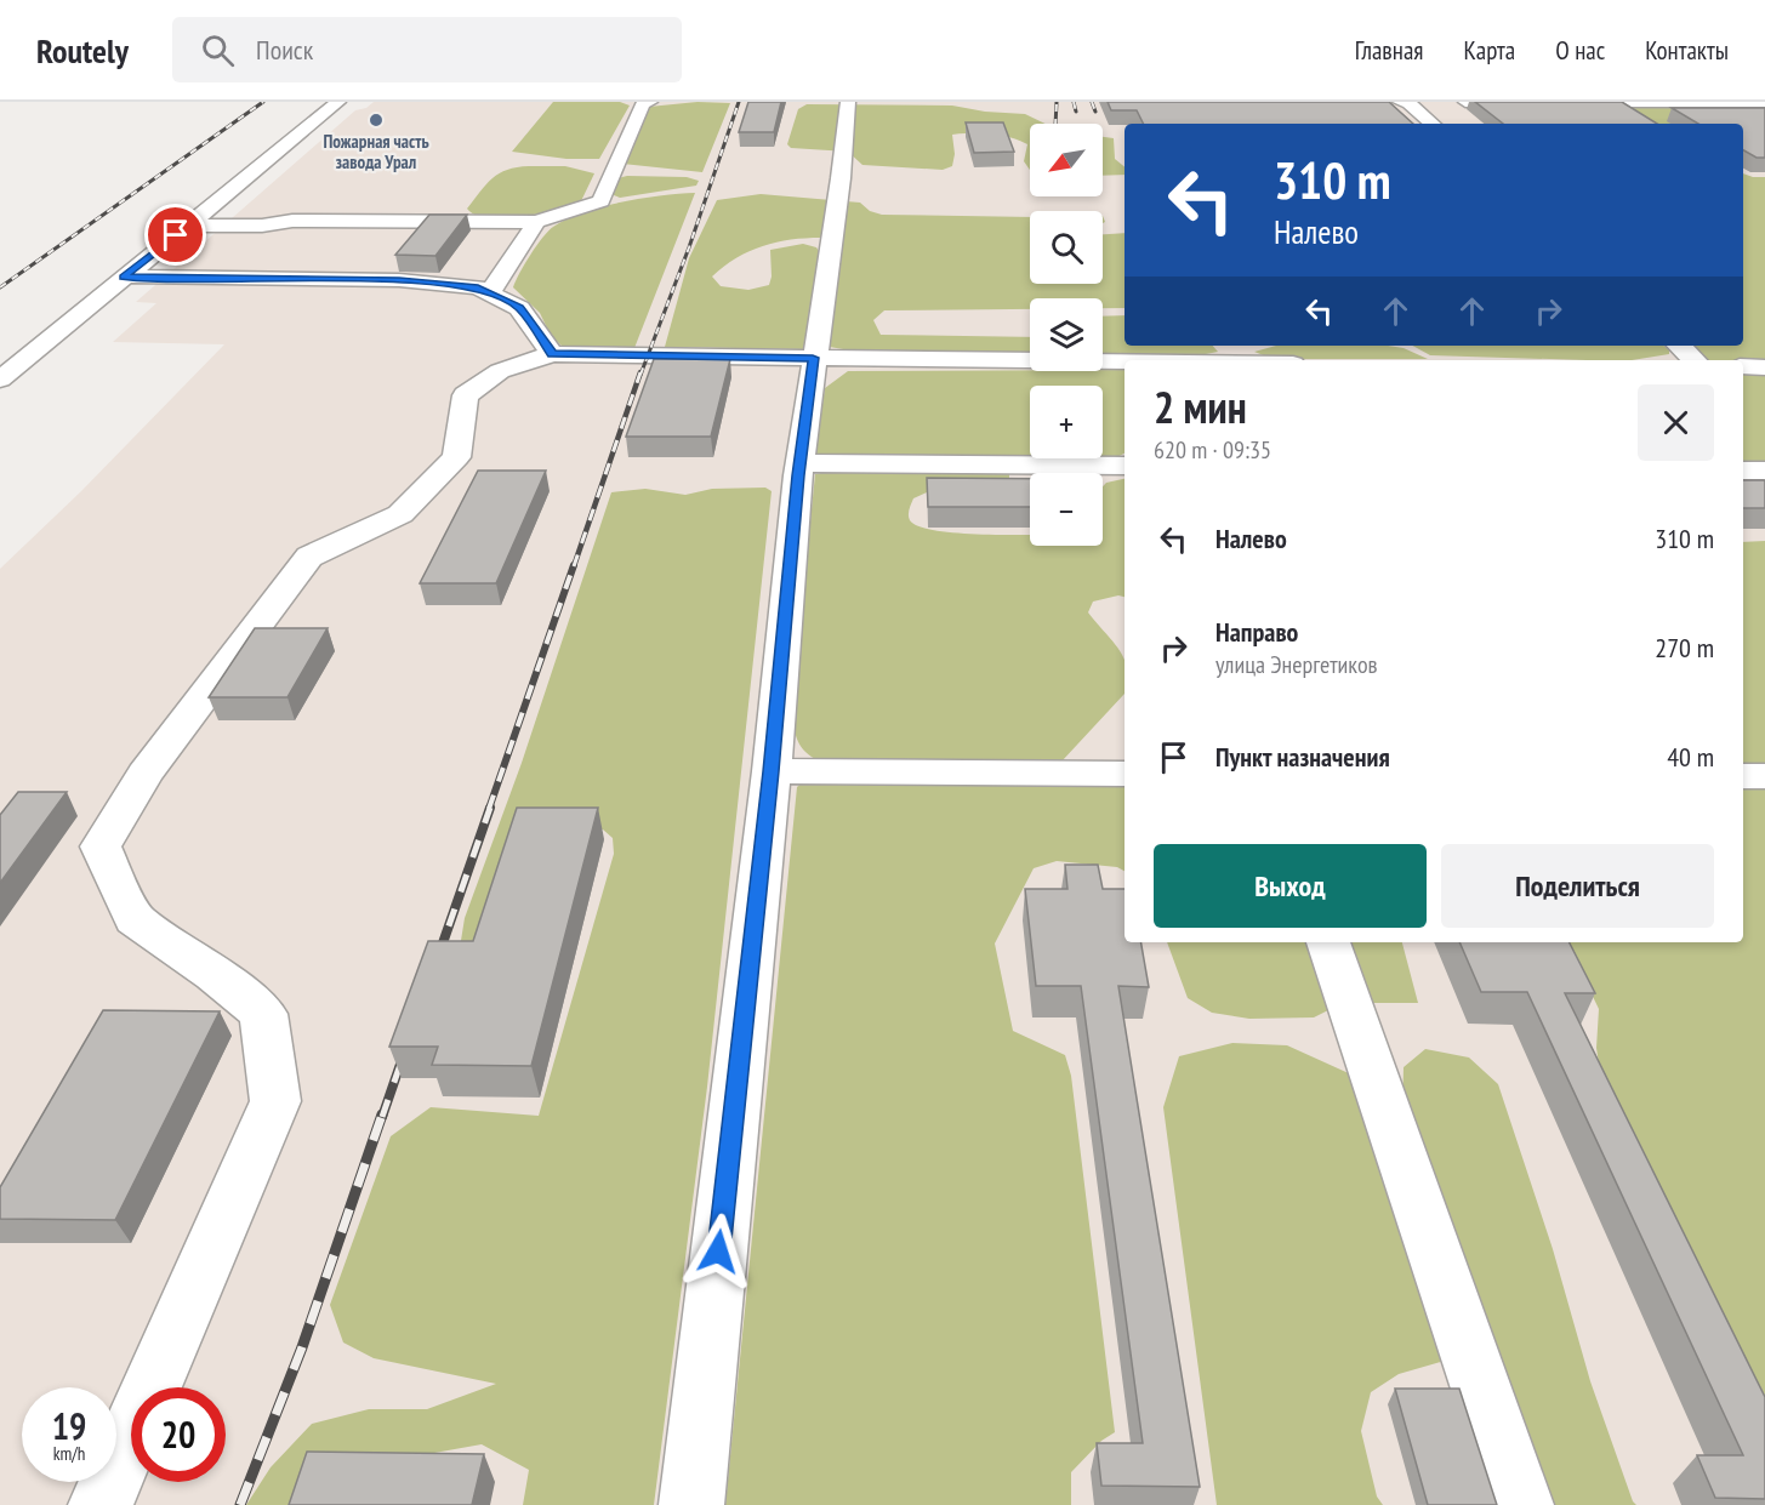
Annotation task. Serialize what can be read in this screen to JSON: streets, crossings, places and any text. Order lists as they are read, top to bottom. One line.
{"places":["Пожарная часть завода Урал"],"north":"bottom left","page":{"header":"Routely","search":"Поиск","nav":["Главная","Карта","О нас","Контакты"],"map_buttons":["+","−"],"turn":["310 m","Налево"],"heading":["2 мин","620 m · 09:35"],"list":[{"name":"Налево","value":"310 m"},{"name":"Направо","note":"улица Энергетиков","value":"270 m"},{"name":"Пункт назначения","value":"40 m"}],"buttons":["Выход","Поделиться"],"speed":"19 km/h","limit":"20"}}
